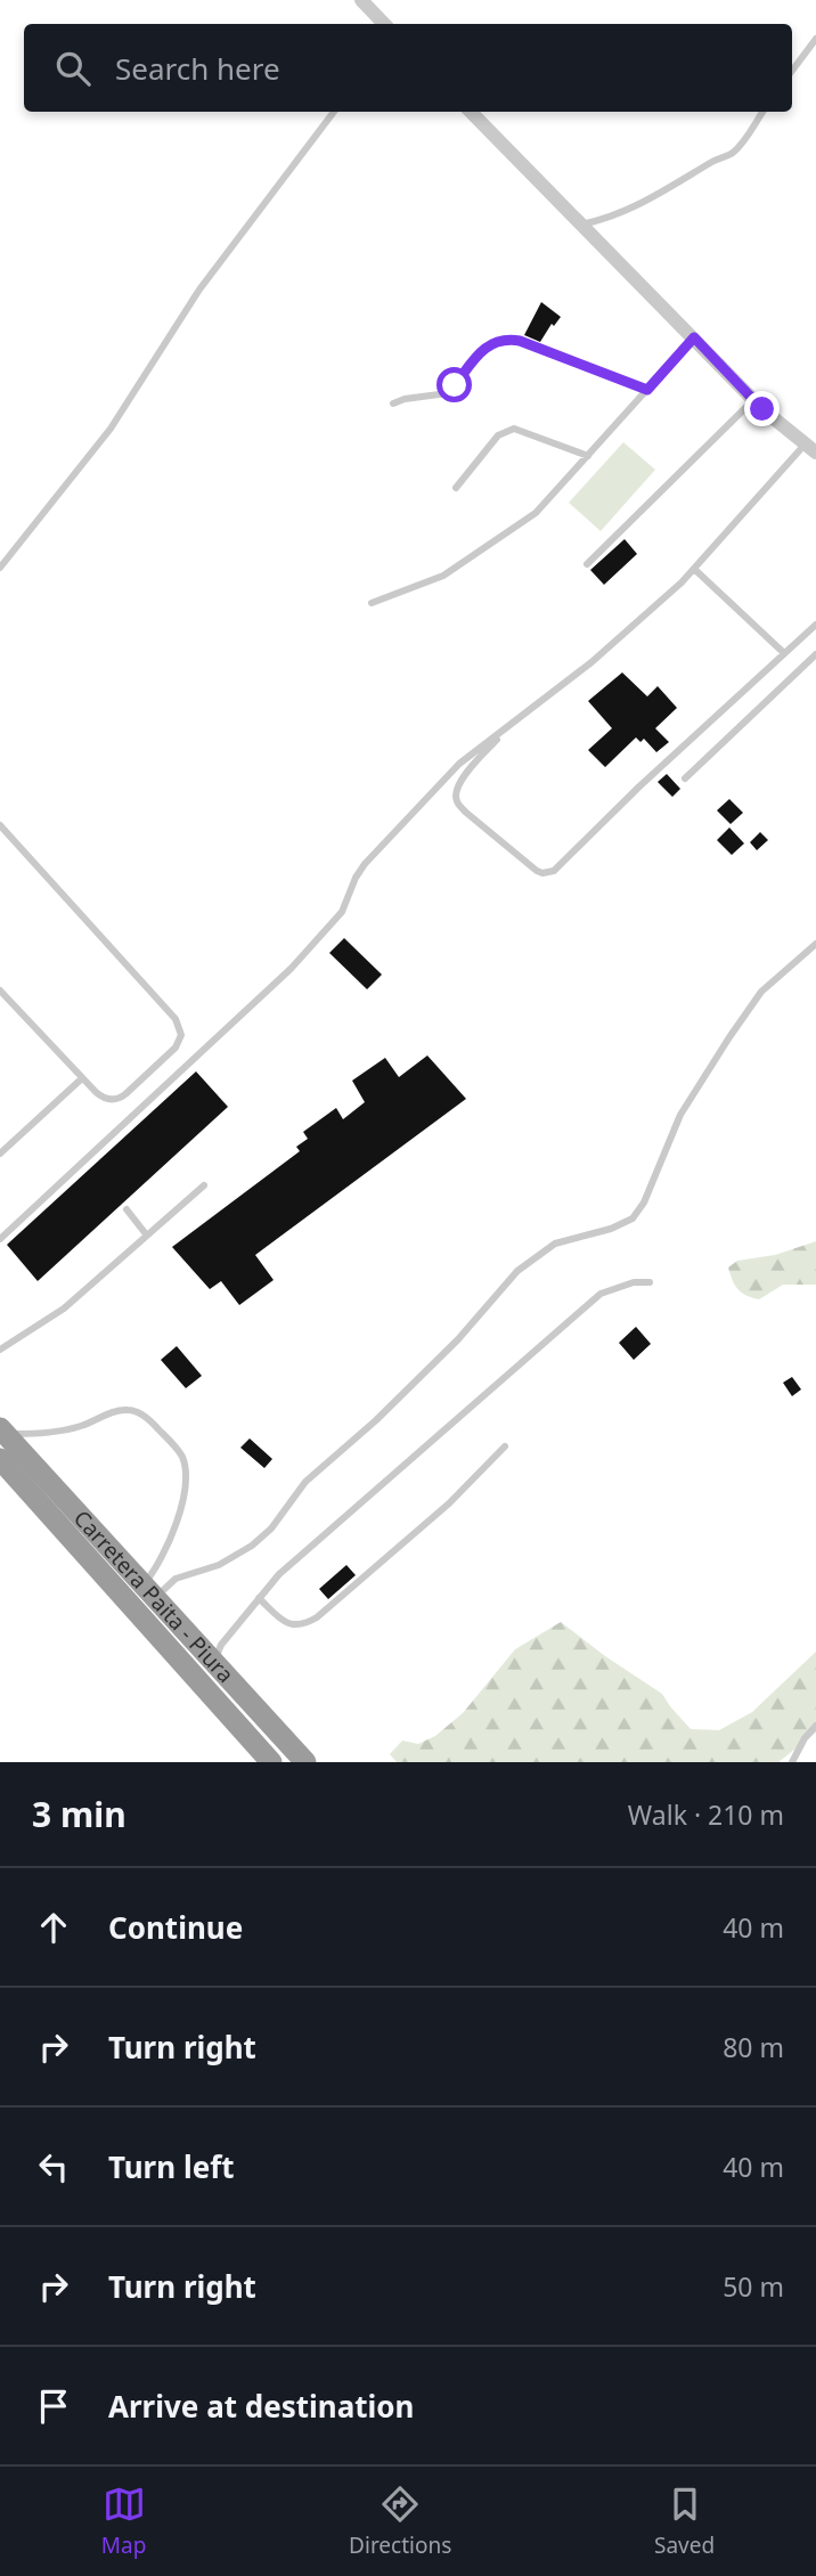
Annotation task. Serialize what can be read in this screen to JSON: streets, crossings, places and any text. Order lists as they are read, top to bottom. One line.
{"streets":{"highway":["Carretera Paita - Piura"]},"page":{"search":"Search here","heading":["3 min","Walk · 210 m"],"list":[["Continue","40 m"],["Turn right","80 m"],["Turn left","40 m"],["Turn right","50 m"],"Arrive at destination"],"nav":["Map","Directions","Saved"]}}
